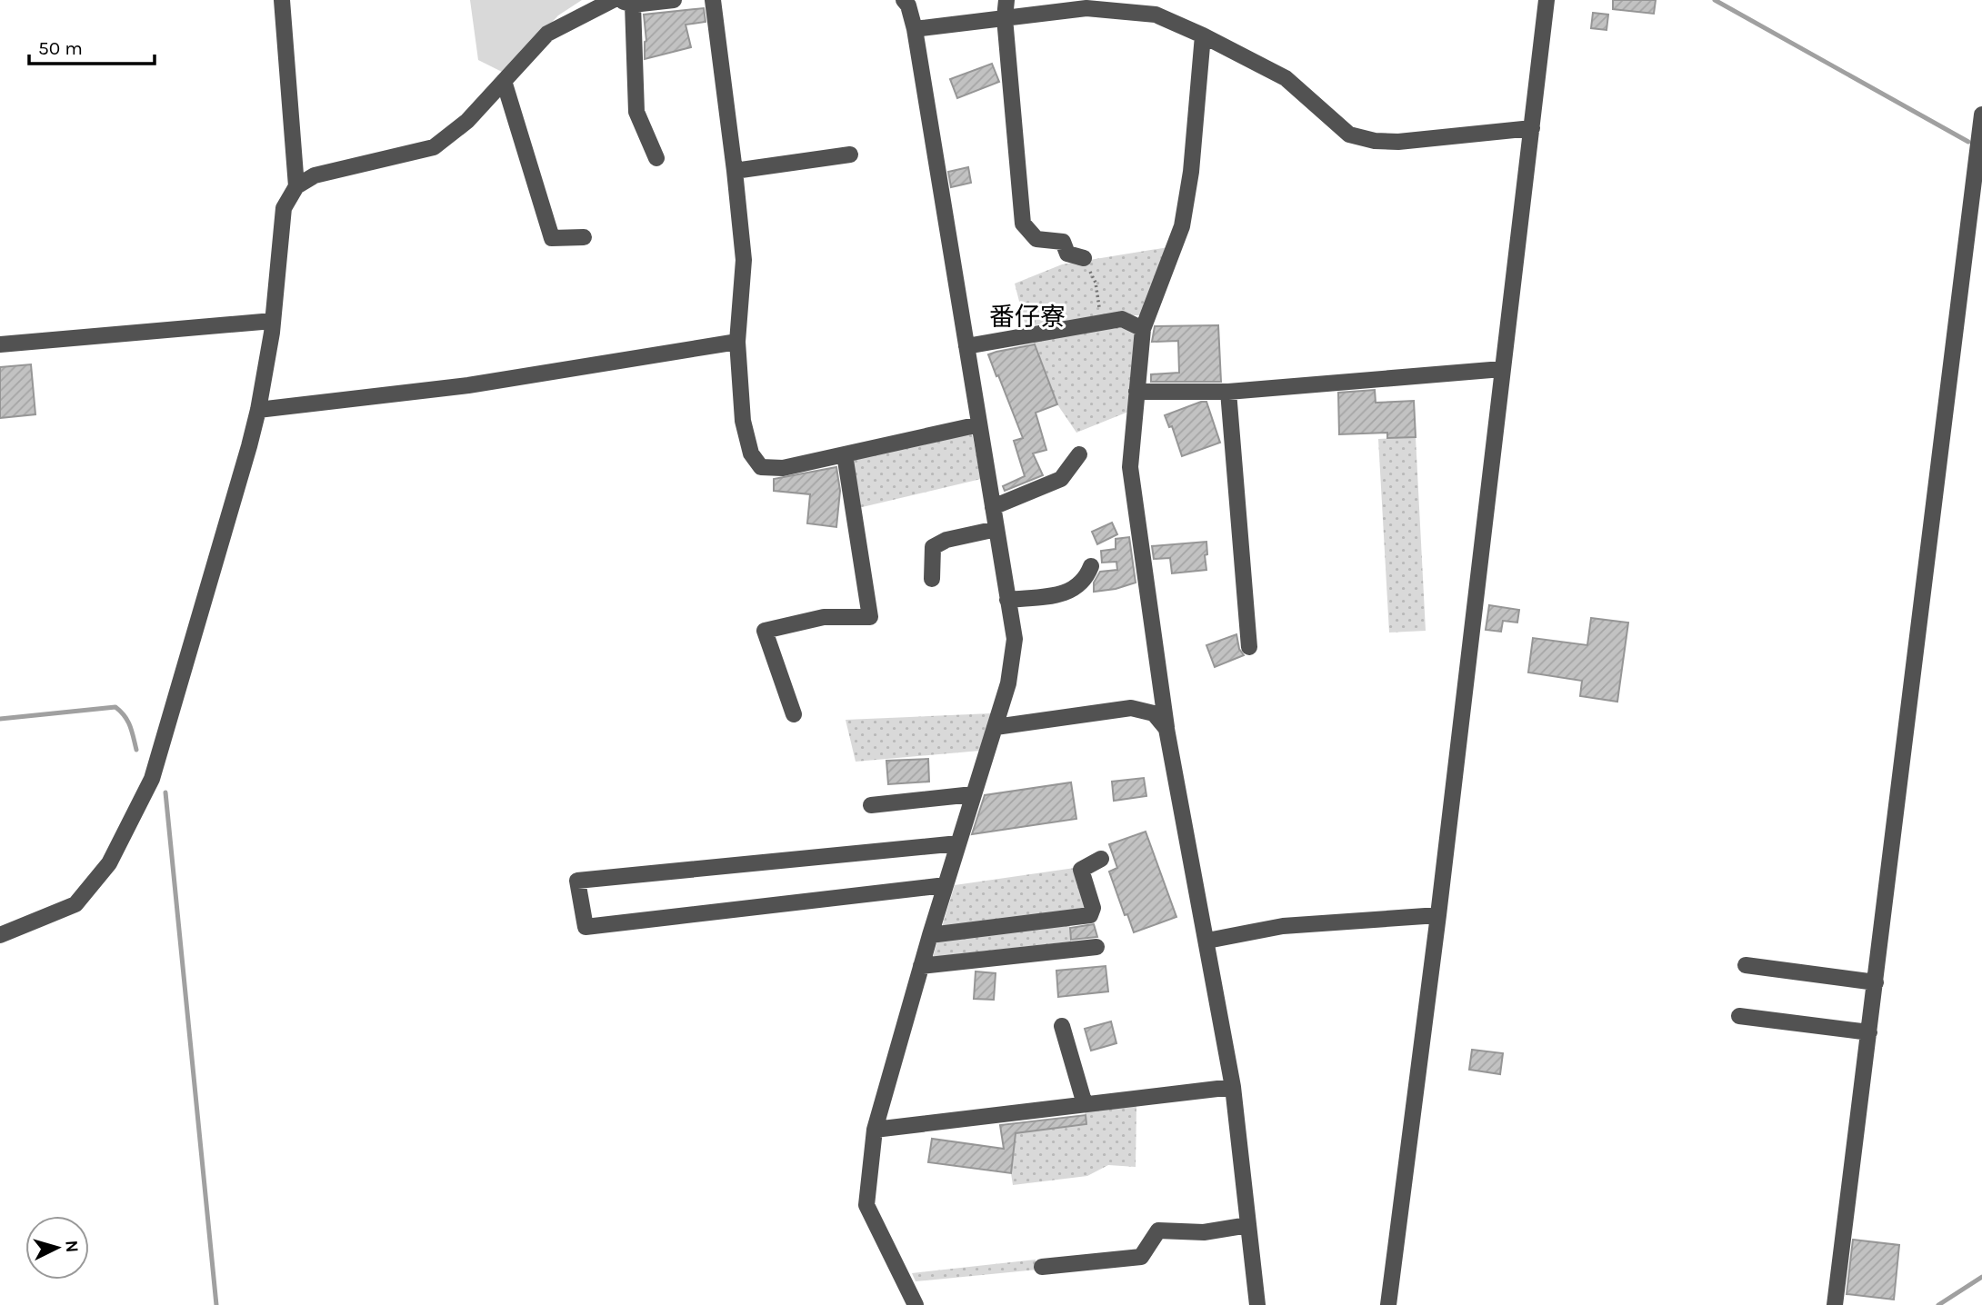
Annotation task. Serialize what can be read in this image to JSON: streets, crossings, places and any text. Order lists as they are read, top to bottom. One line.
{"districts":["番仔寮"],"scale_bar":"50 m","north":"right"}
